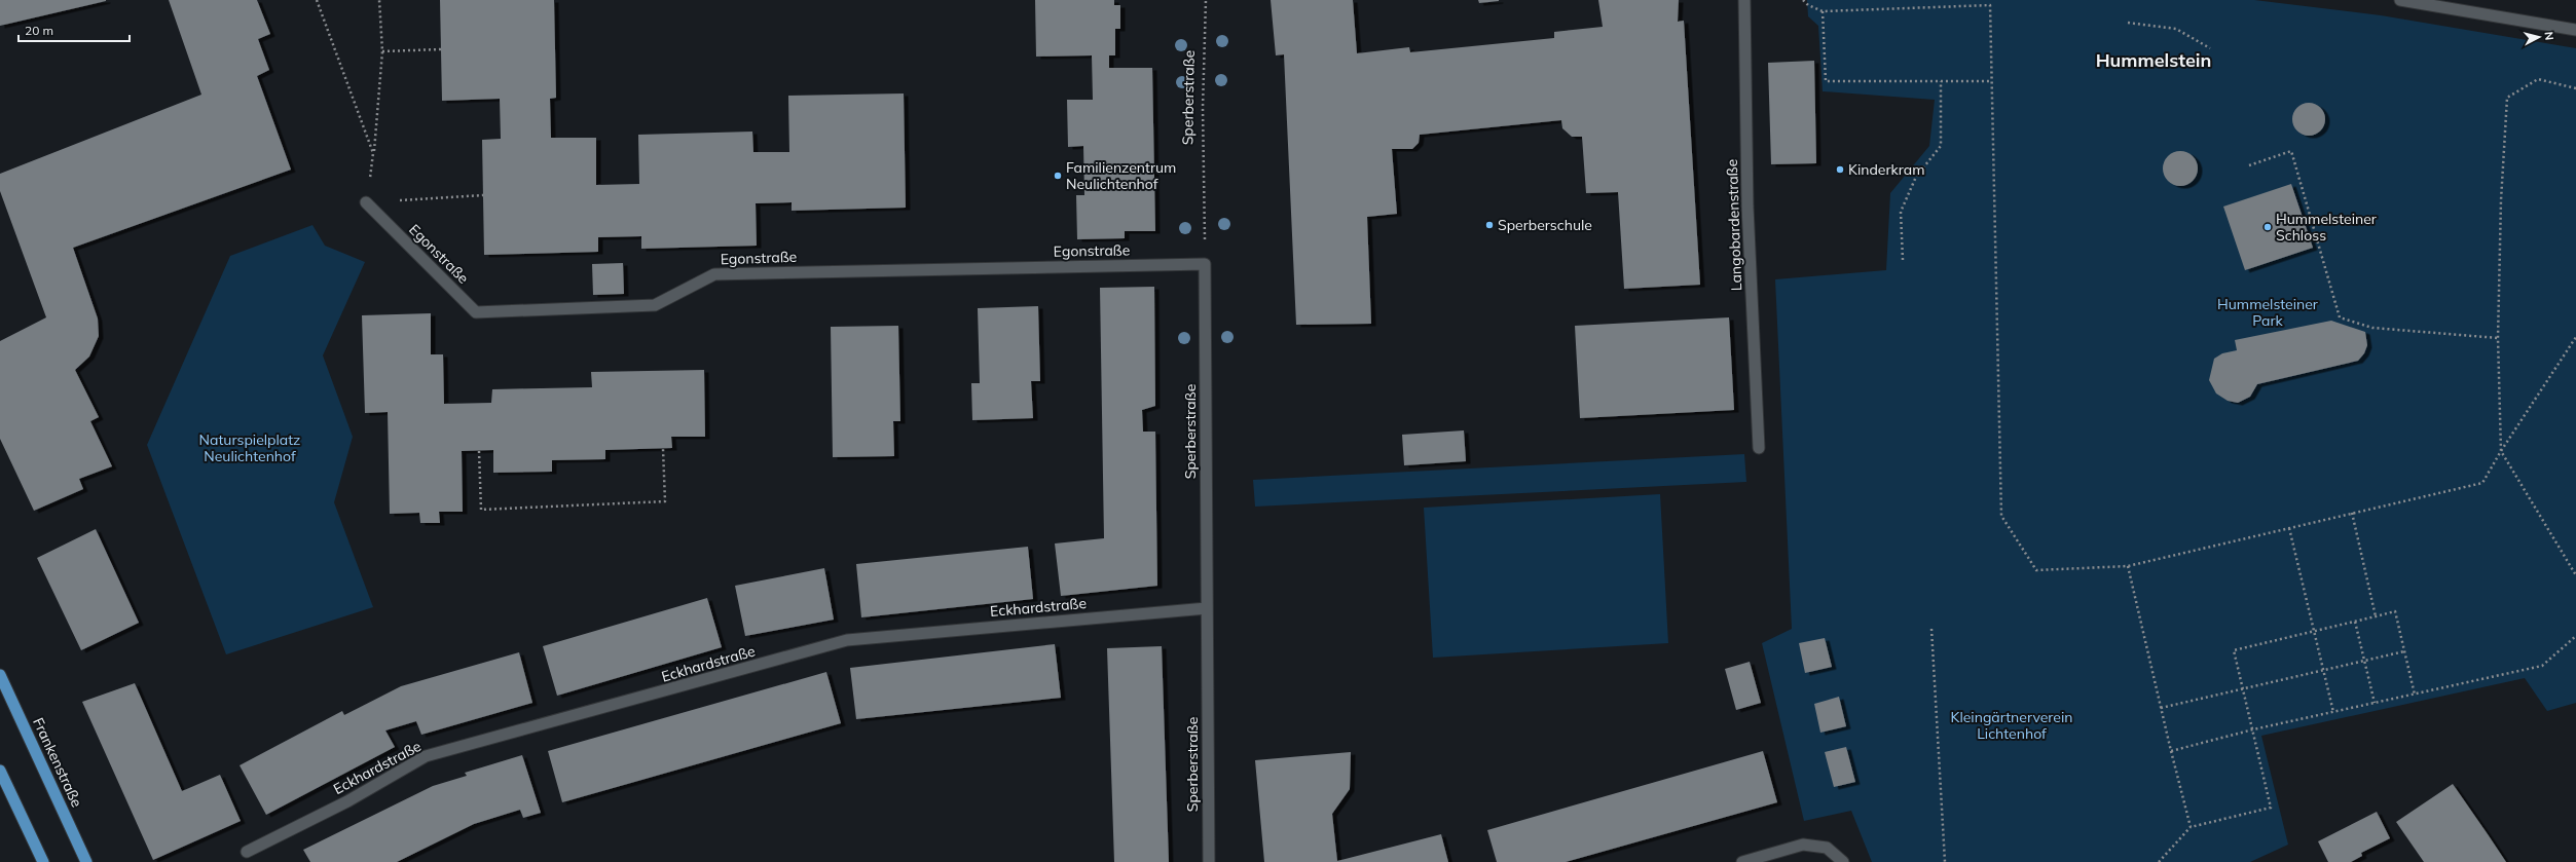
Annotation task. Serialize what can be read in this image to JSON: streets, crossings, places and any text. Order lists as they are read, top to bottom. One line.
{"streets":{"main road":["Frankenstraße"],"street":["Sperberstraße","Langobardenstraße","Egonstraße","Eckhardstraße"]},"crossings":[["Sperberstraße","Egonstraße"],["Sperberstraße","Eckhardstraße"]],"districts":["Hummelstein"],"parks":["Hummelsteiner Park","Naturspielplatz Neulichtenhof","Kleingärtnerverein Lichtenhof"],"places":["Kinderkram","Familienzentrum Neulichtenhof","Sperberschule","Hummelsteiner Schloss"],"scale_bar":"20 m","north":"right"}
